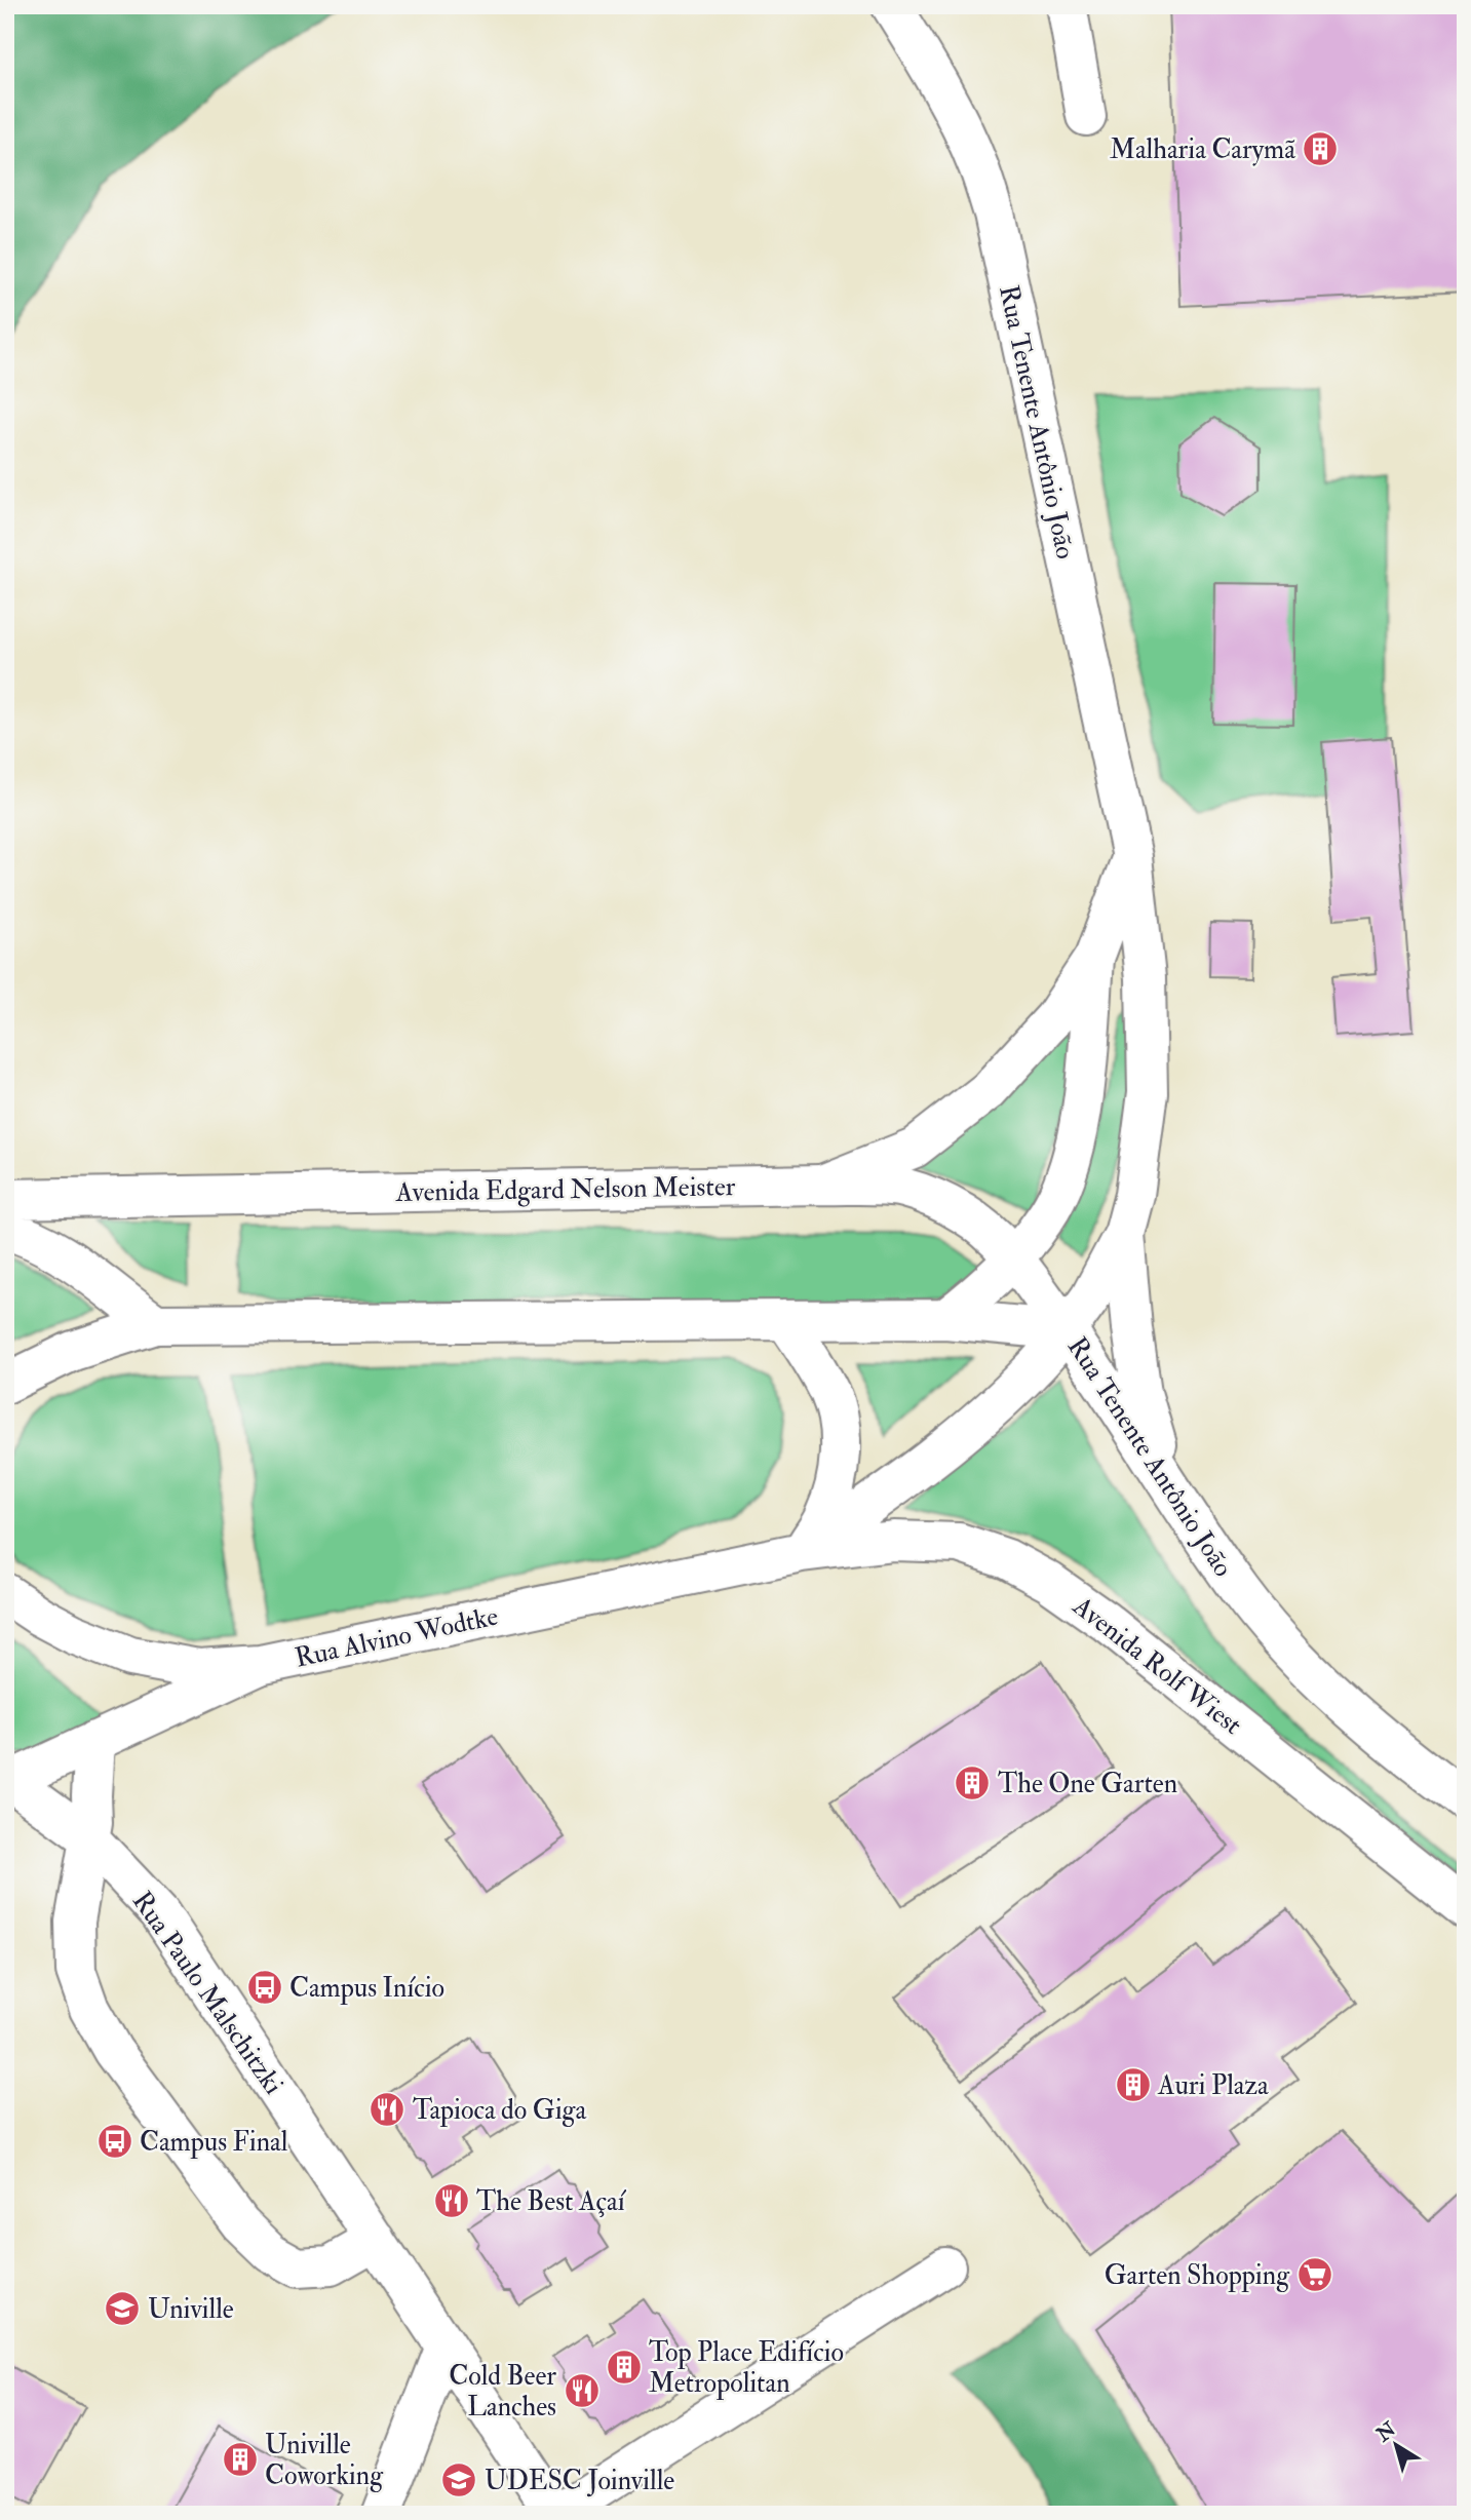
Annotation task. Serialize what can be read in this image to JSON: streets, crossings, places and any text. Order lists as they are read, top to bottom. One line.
{"streets":{"main road":["Rua Tenente Antônio João","Avenida Edgard Nelson Meister","Rua Alvino Wodtke","Avenida Rolf Wiest","Rua Paulo Malschitzki"]},"crossings":[["Rua Tenente Antônio João","Avenida Edgard Nelson Meister"],["Rua Alvino Wodtke","Avenida Rolf Wiest"],["Rua Alvino Wodtke","Rua Paulo Malschitzki"]],"places":{"building":["Malharia Carymã","The One Garten","Auri Plaza","Top Place Edifício Metropolitan","Univille Coworking"],"bus stop":["Campus Início","Campus Final"],"restaurant":["Tapioca do Giga","The Best Açaí","Cold Beer Lanches"],"supermarket":["Garten Shopping"],"school or university":["Univille","UDESC Joinville"]},"north":"top left"}
